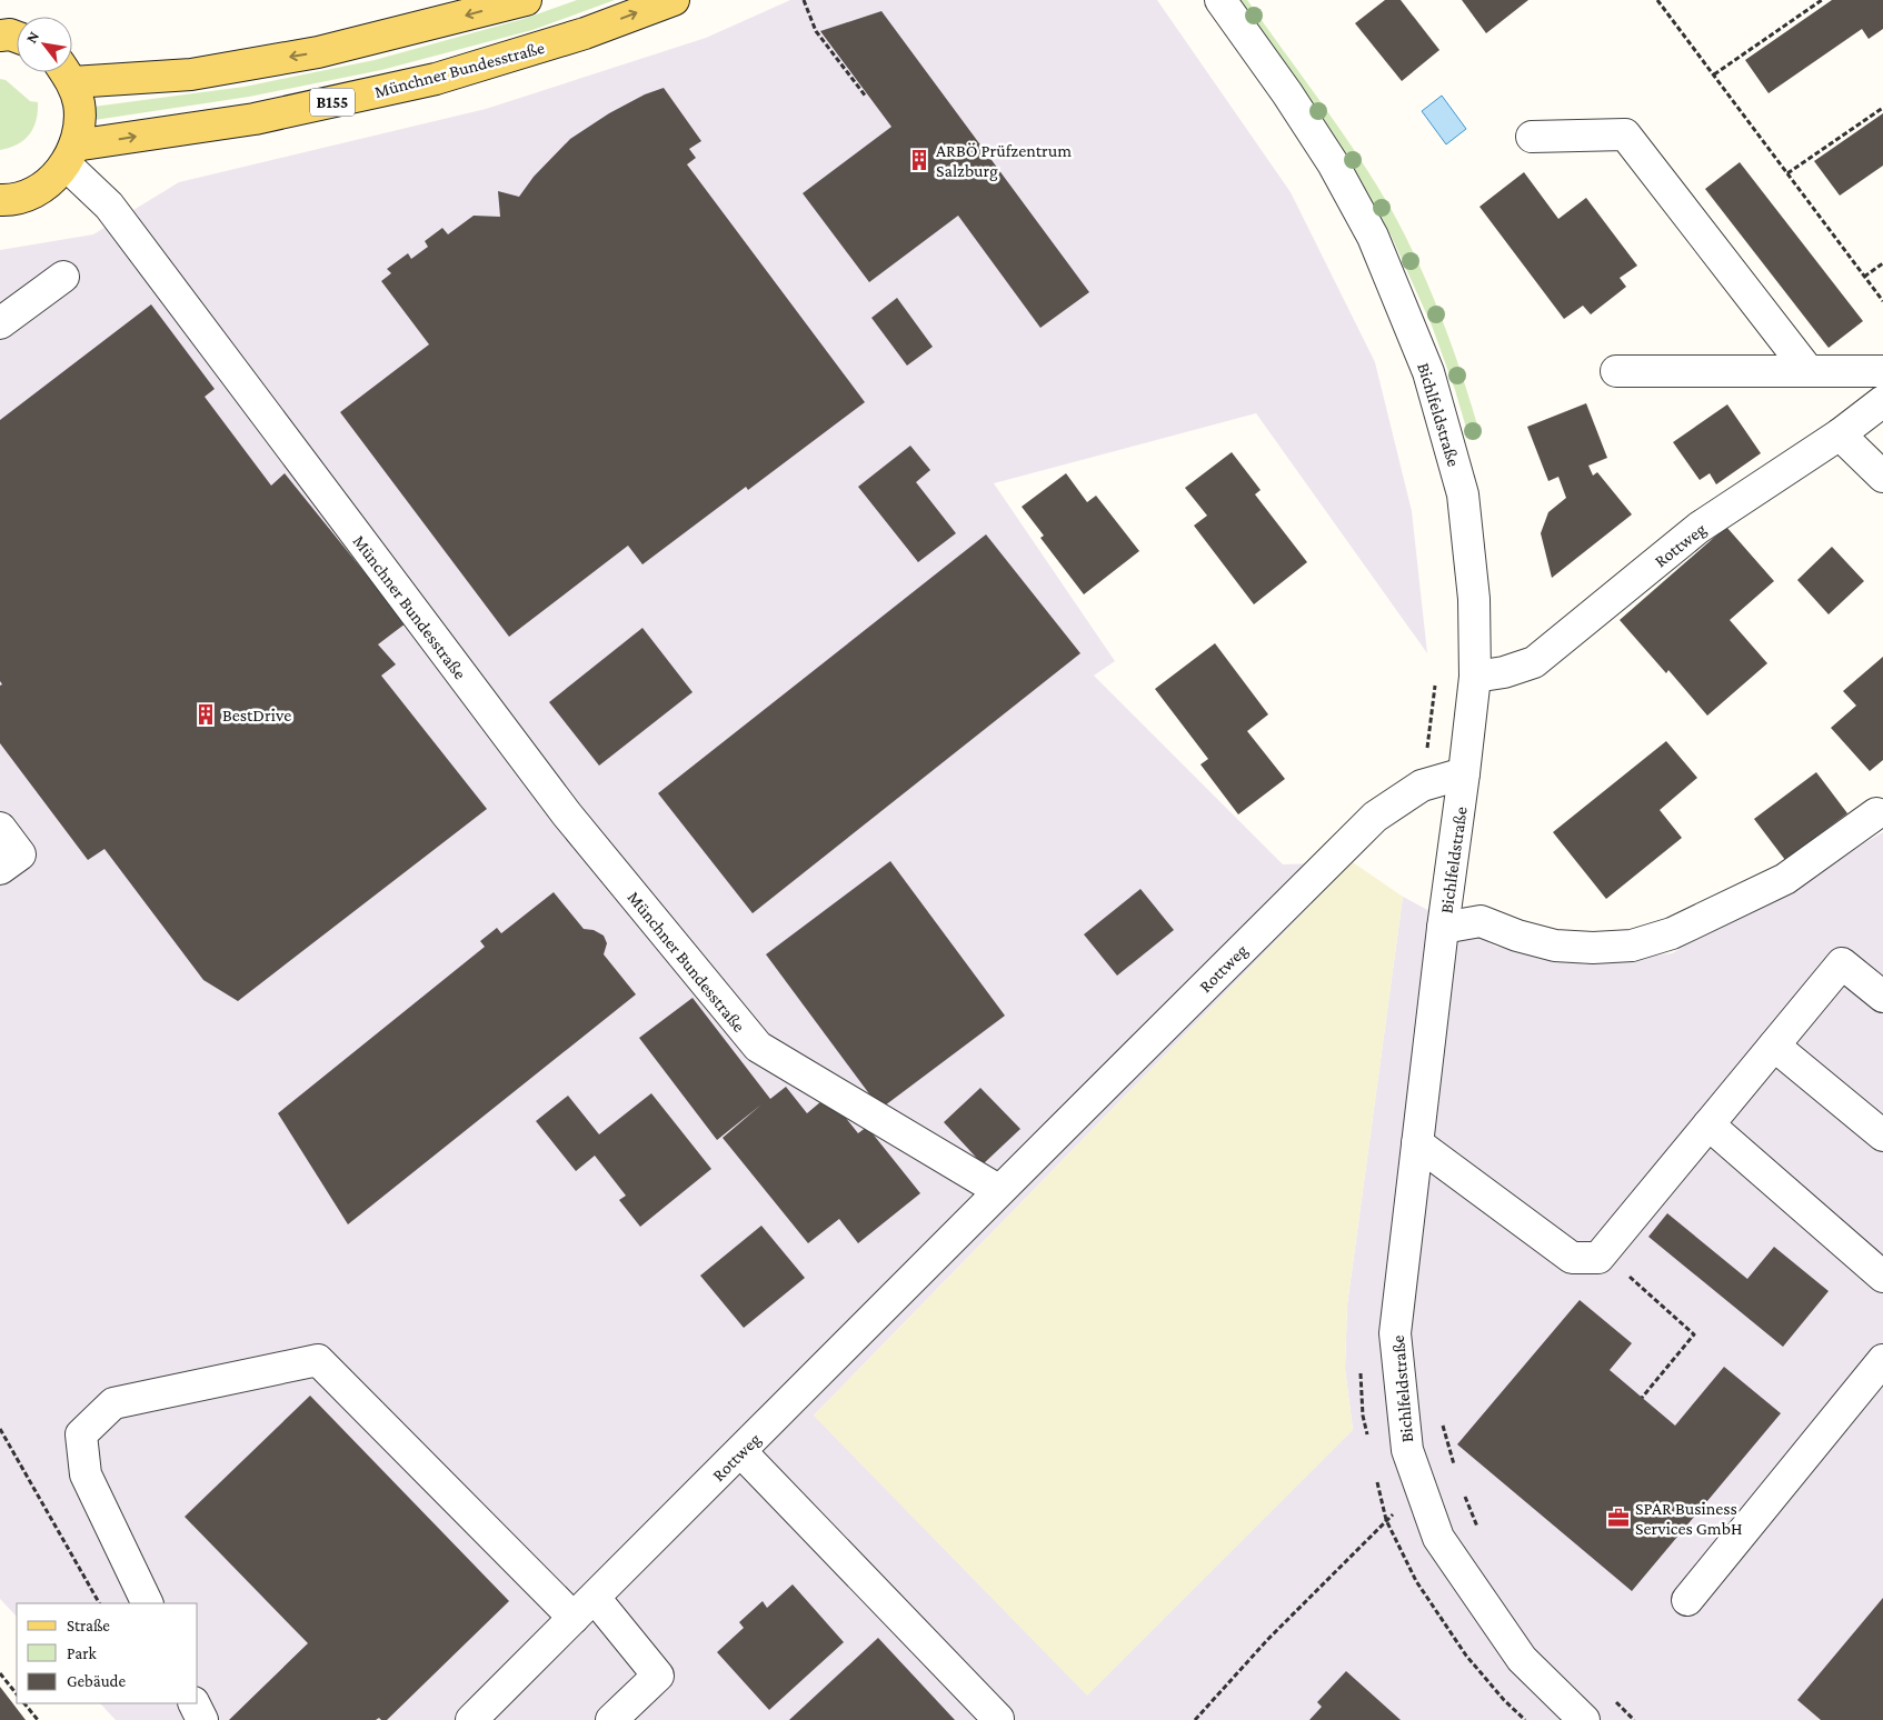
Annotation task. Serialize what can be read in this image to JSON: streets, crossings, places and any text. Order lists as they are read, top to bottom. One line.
{"streets":{"main road":["Münchner Bundesstraße","B155"],"street":["Bichlfeldstraße","Rottweg"]},"crossings":[["Münchner Bundesstraße","Rottweg"],["Bichlfeldstraße","Rottweg"]],"places":{"building":["ARBÖ Prüfzentrum Salzburg","BestDrive"],"office":["SPAR Business Services GmbH"]},"legend":["Straße","Park","Gebäude"],"north":"top left"}
